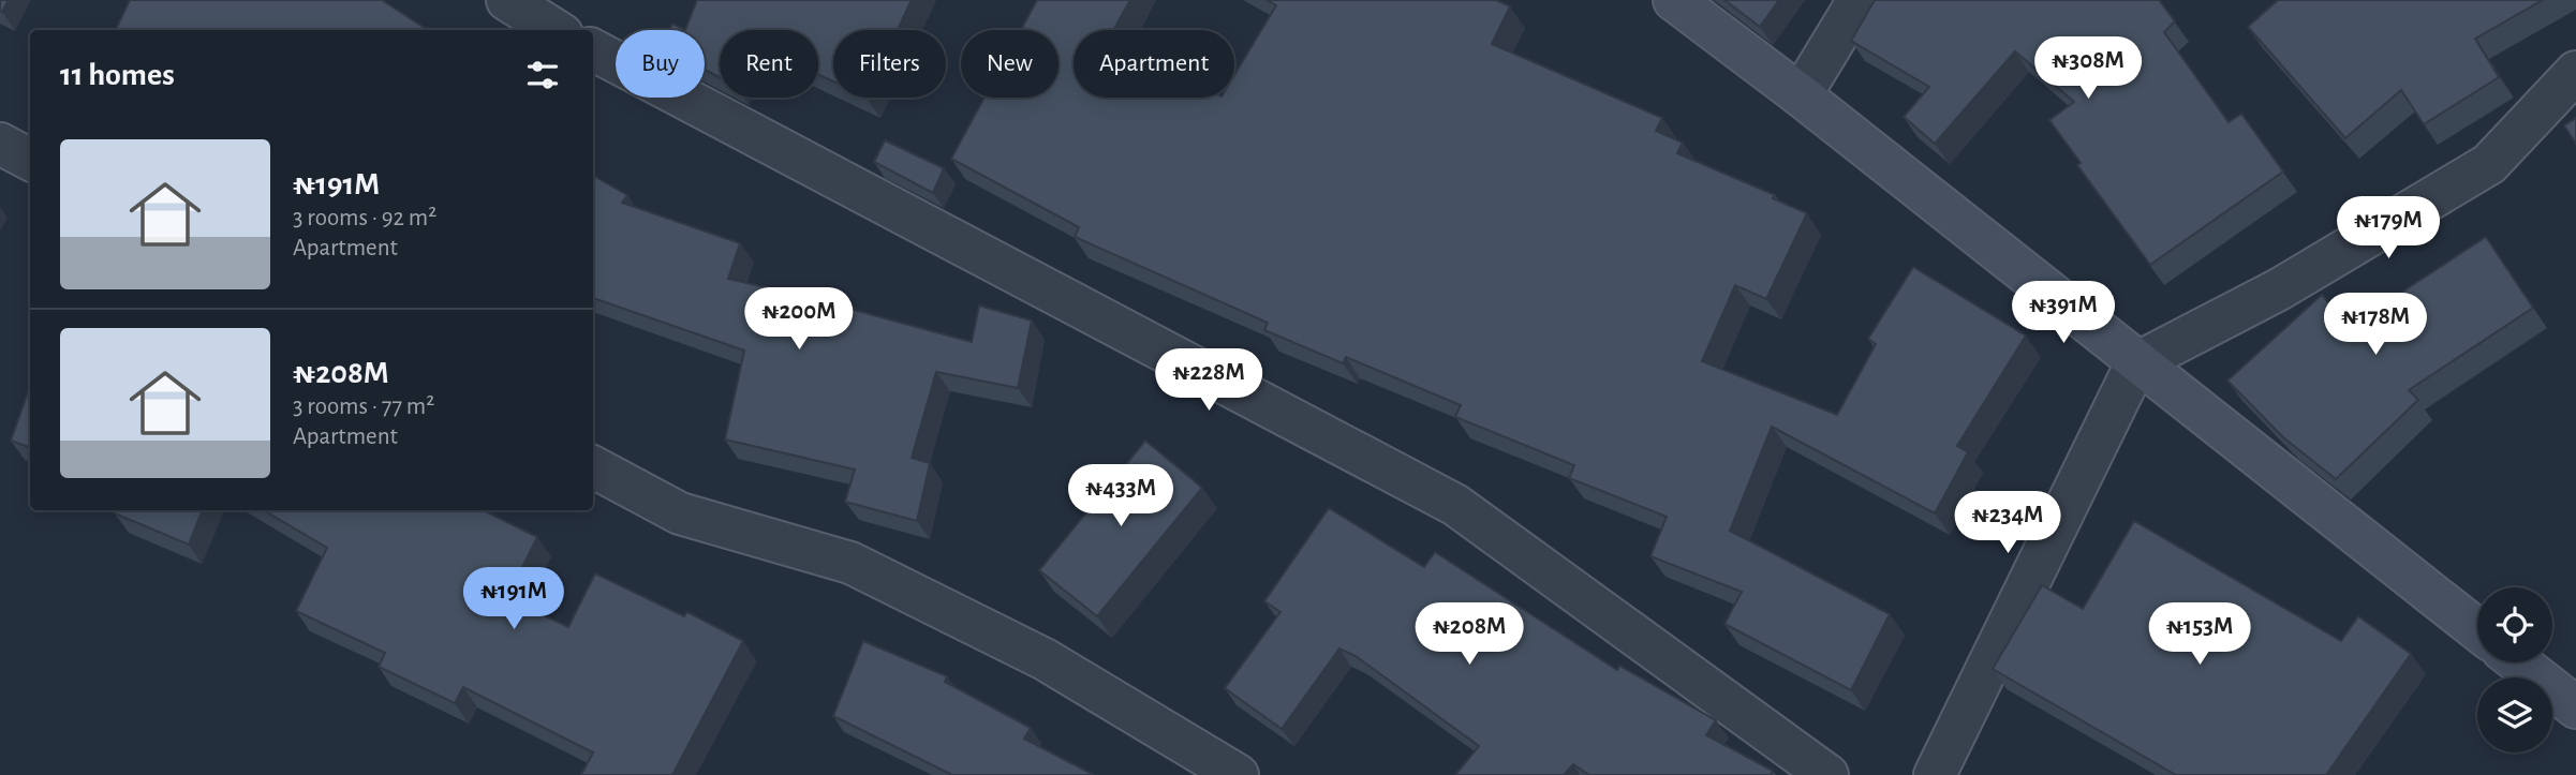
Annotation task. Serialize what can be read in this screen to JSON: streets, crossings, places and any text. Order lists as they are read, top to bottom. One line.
{"page":{"chip":["Buy","Rent","Filters","New","Apartment"],"heading":"11 homes","price":["₦308M","₦179M","₦391M","₦200M","₦178M","₦228M","₦433M","₦234M","₦191M","₦208M","₦153M"],"list":[{"name":"₦191M","note":"3 rooms · 92 m² · Apartment"},{"name":"₦208M","note":"3 rooms · 77 m² · Apartment"}]}}
